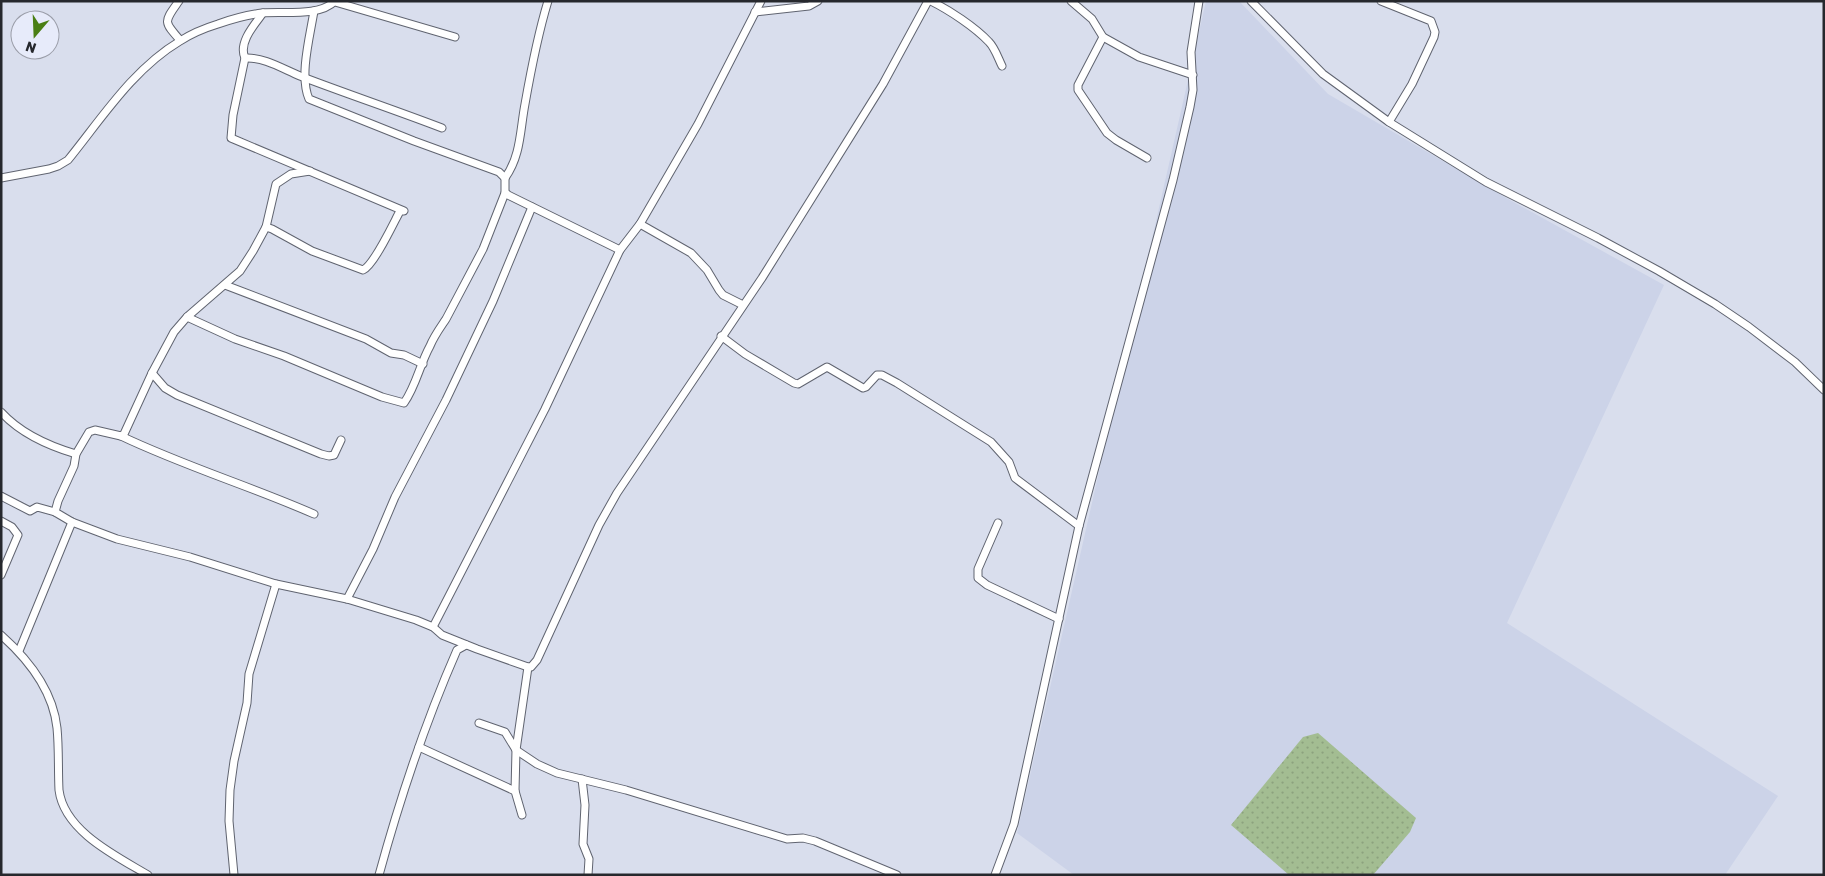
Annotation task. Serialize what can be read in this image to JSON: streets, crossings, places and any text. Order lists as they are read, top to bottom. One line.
{"north":"bottom"}
